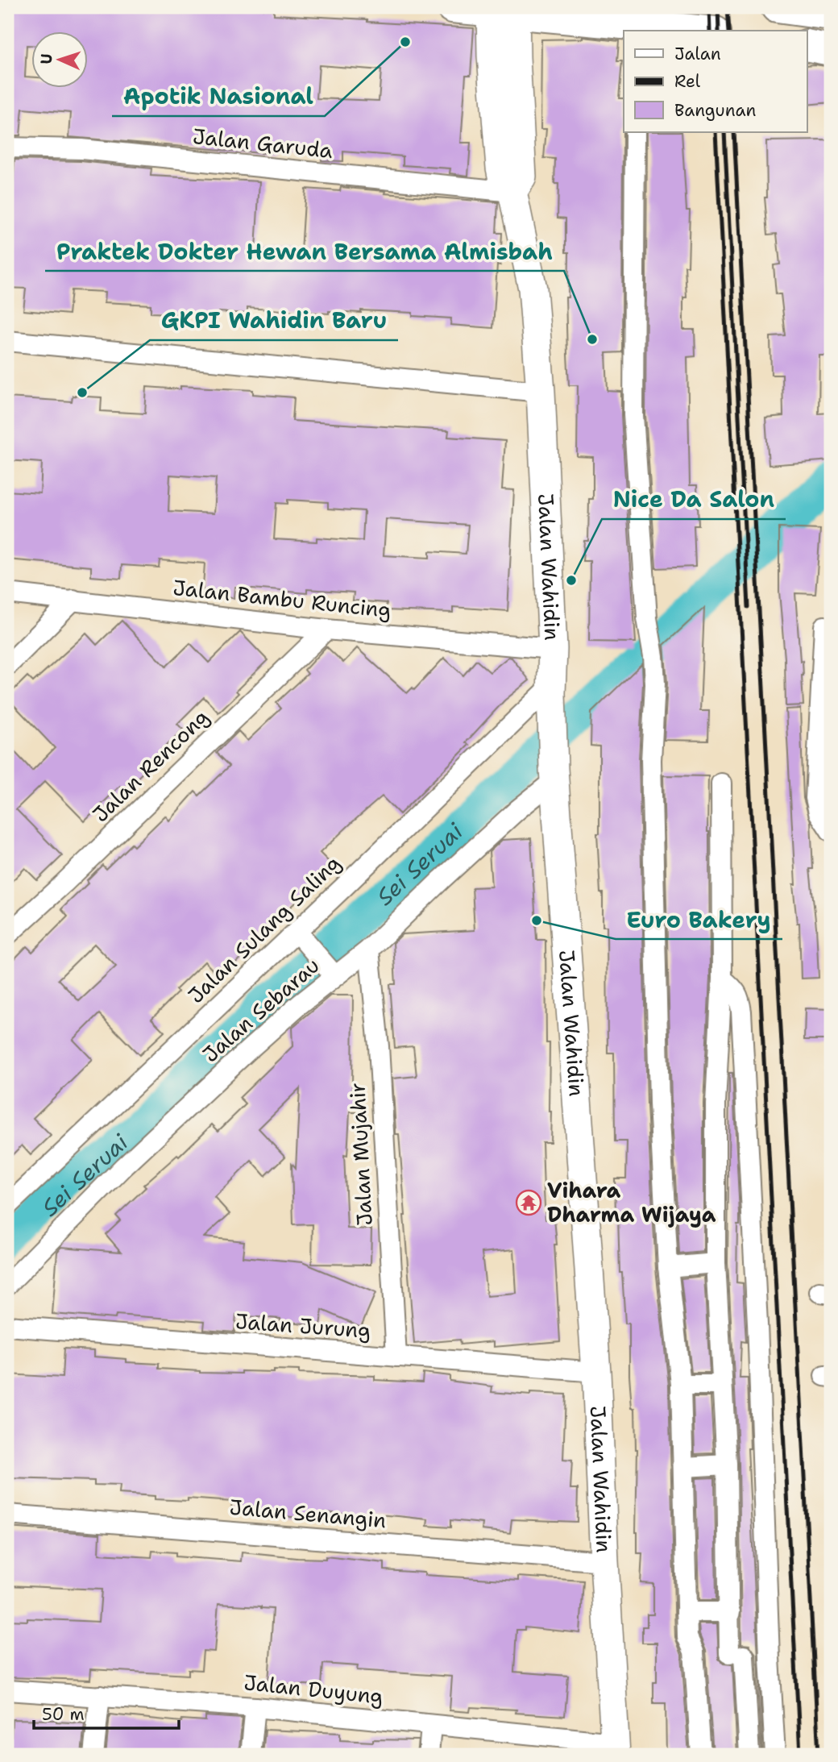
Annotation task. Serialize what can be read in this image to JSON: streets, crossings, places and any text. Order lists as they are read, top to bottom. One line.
{"streets":{"street":["Jalan Garuda","Jalan Wahidin","Jalan Bambu Runcing","Jalan Rencong","Jalan Sulang Saling","Jalan Sebarau","Jalan Mujahir","Jalan Jurung","Jalan Senangin","Jalan Duyung"]},"crossings":[["Jalan Garuda","Jalan Wahidin"],["Jalan Wahidin","Jalan Bambu Runcing"],["Jalan Wahidin","Jalan Sulang Saling"],["Jalan Wahidin","Jalan Sebarau"],["Jalan Wahidin","Jalan Jurung"],["Jalan Wahidin","Jalan Senangin"],["Jalan Wahidin","Jalan Duyung"],["Jalan Bambu Runcing","Jalan Rencong"],["Jalan Sebarau","Jalan Mujahir"],["Jalan Mujahir","Jalan Jurung"]],"water":["Sei Seruai"],"places":{"other":["Apotik Nasional","Praktek Dokter Hewan Bersama Almisbah","GKPI Wahidin Baru","Nice Da Salon","Euro Bakery"],"temple":["Vihara Dharma Wijaya"]},"legend":["Jalan","Rel","Bangunan"],"scale_bar":"50 m","north":"left"}
